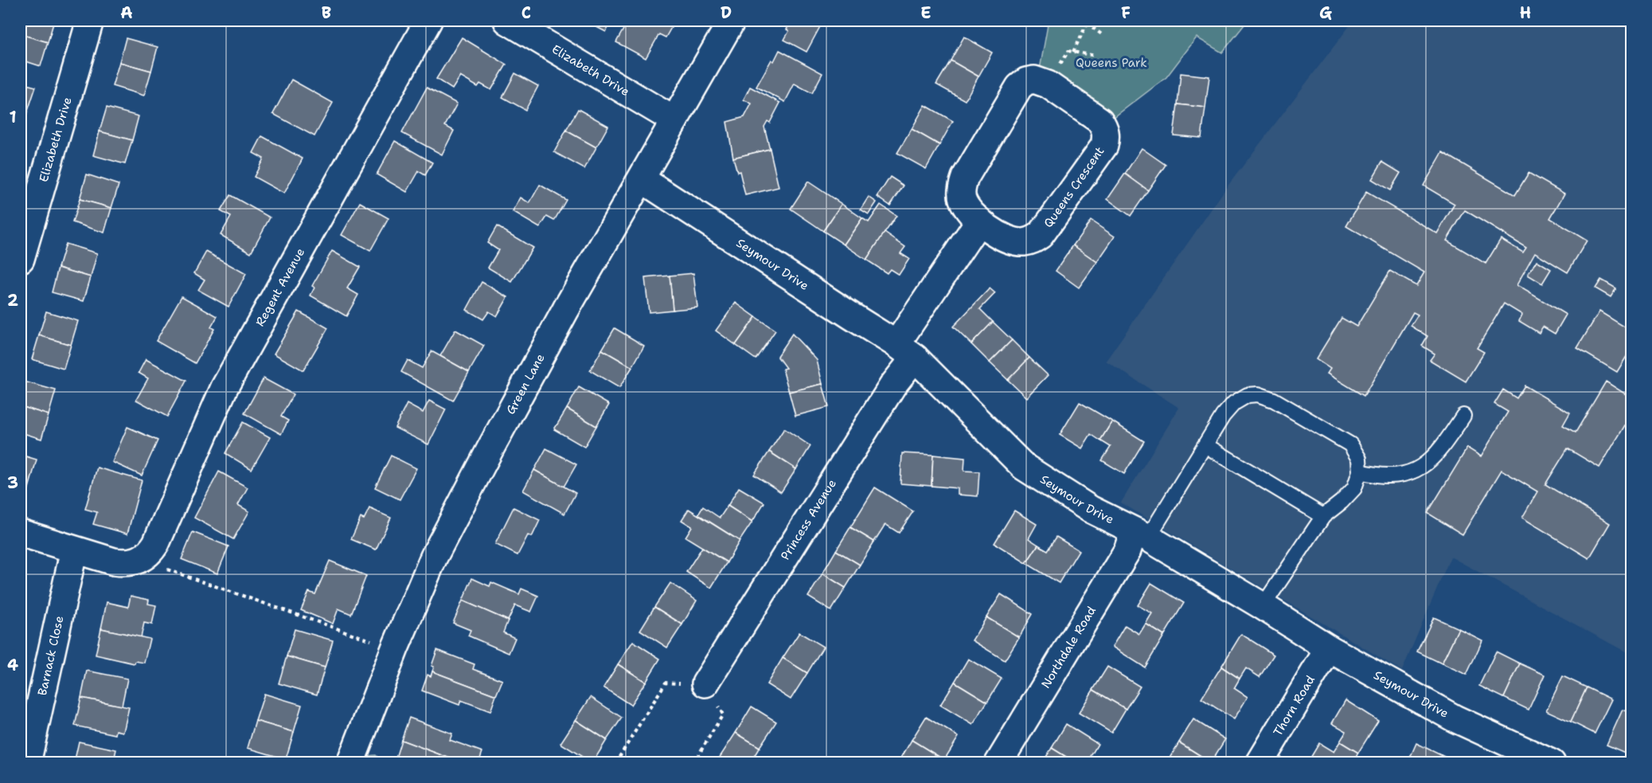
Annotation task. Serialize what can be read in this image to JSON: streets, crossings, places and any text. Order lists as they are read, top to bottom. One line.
{"streets":{"street":["Elizabeth Drive","Queens Crescent","Seymour Drive","Regent Avenue","Green Lane","Princess Avenue","Northdale Road","Barnack Close","Thorn Road"]},"crossings":[["Elizabeth Drive","Green Lane"],["Seymour Drive","Green Lane"],["Seymour Drive","Princess Avenue"],["Seymour Drive","Northdale Road"],["Seymour Drive","Thorn Road"]],"parks":["Queens Park"],"grid":{"columns":["A","B","C","D","E","F","G","H"],"rows":["1","2","3","4"]}}
